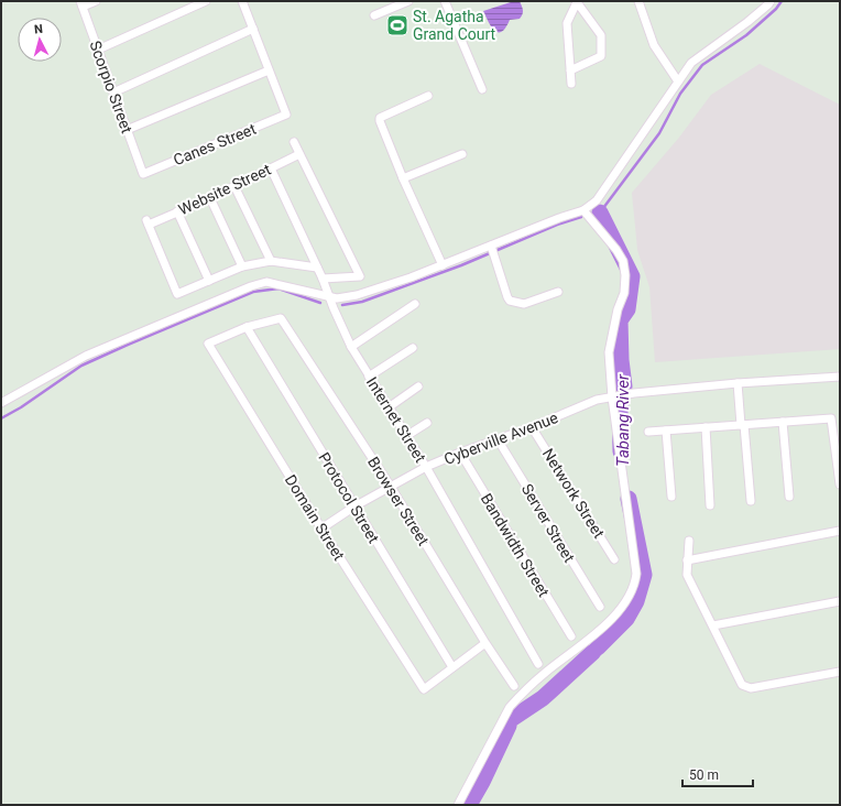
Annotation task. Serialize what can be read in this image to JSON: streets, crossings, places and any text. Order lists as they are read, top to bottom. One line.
{"streets":{"street":["Scorpio Street","Canes Street","Website Street","Internet Street","Cyberville Avenue","Network Street","Protocol Street","Browser Street","Domain Street","Server Street","Bandwidth Street"]},"crossings":[["Scorpio Street","Canes Street"],["Website Street","Internet Street"],["Internet Street","Cyberville Avenue"],["Cyberville Avenue","Network Street"],["Cyberville Avenue","Protocol Street"],["Cyberville Avenue","Browser Street"],["Cyberville Avenue","Domain Street"],["Cyberville Avenue","Server Street"],["Cyberville Avenue","Bandwidth Street"],["Protocol Street","Browser Street"],["Protocol Street","Domain Street"],["Browser Street","Domain Street"]],"water":["Tabang River"],"places":{"sports":["St. Agatha Grand Court"]},"scale_bar":"50 m","north":"top"}
